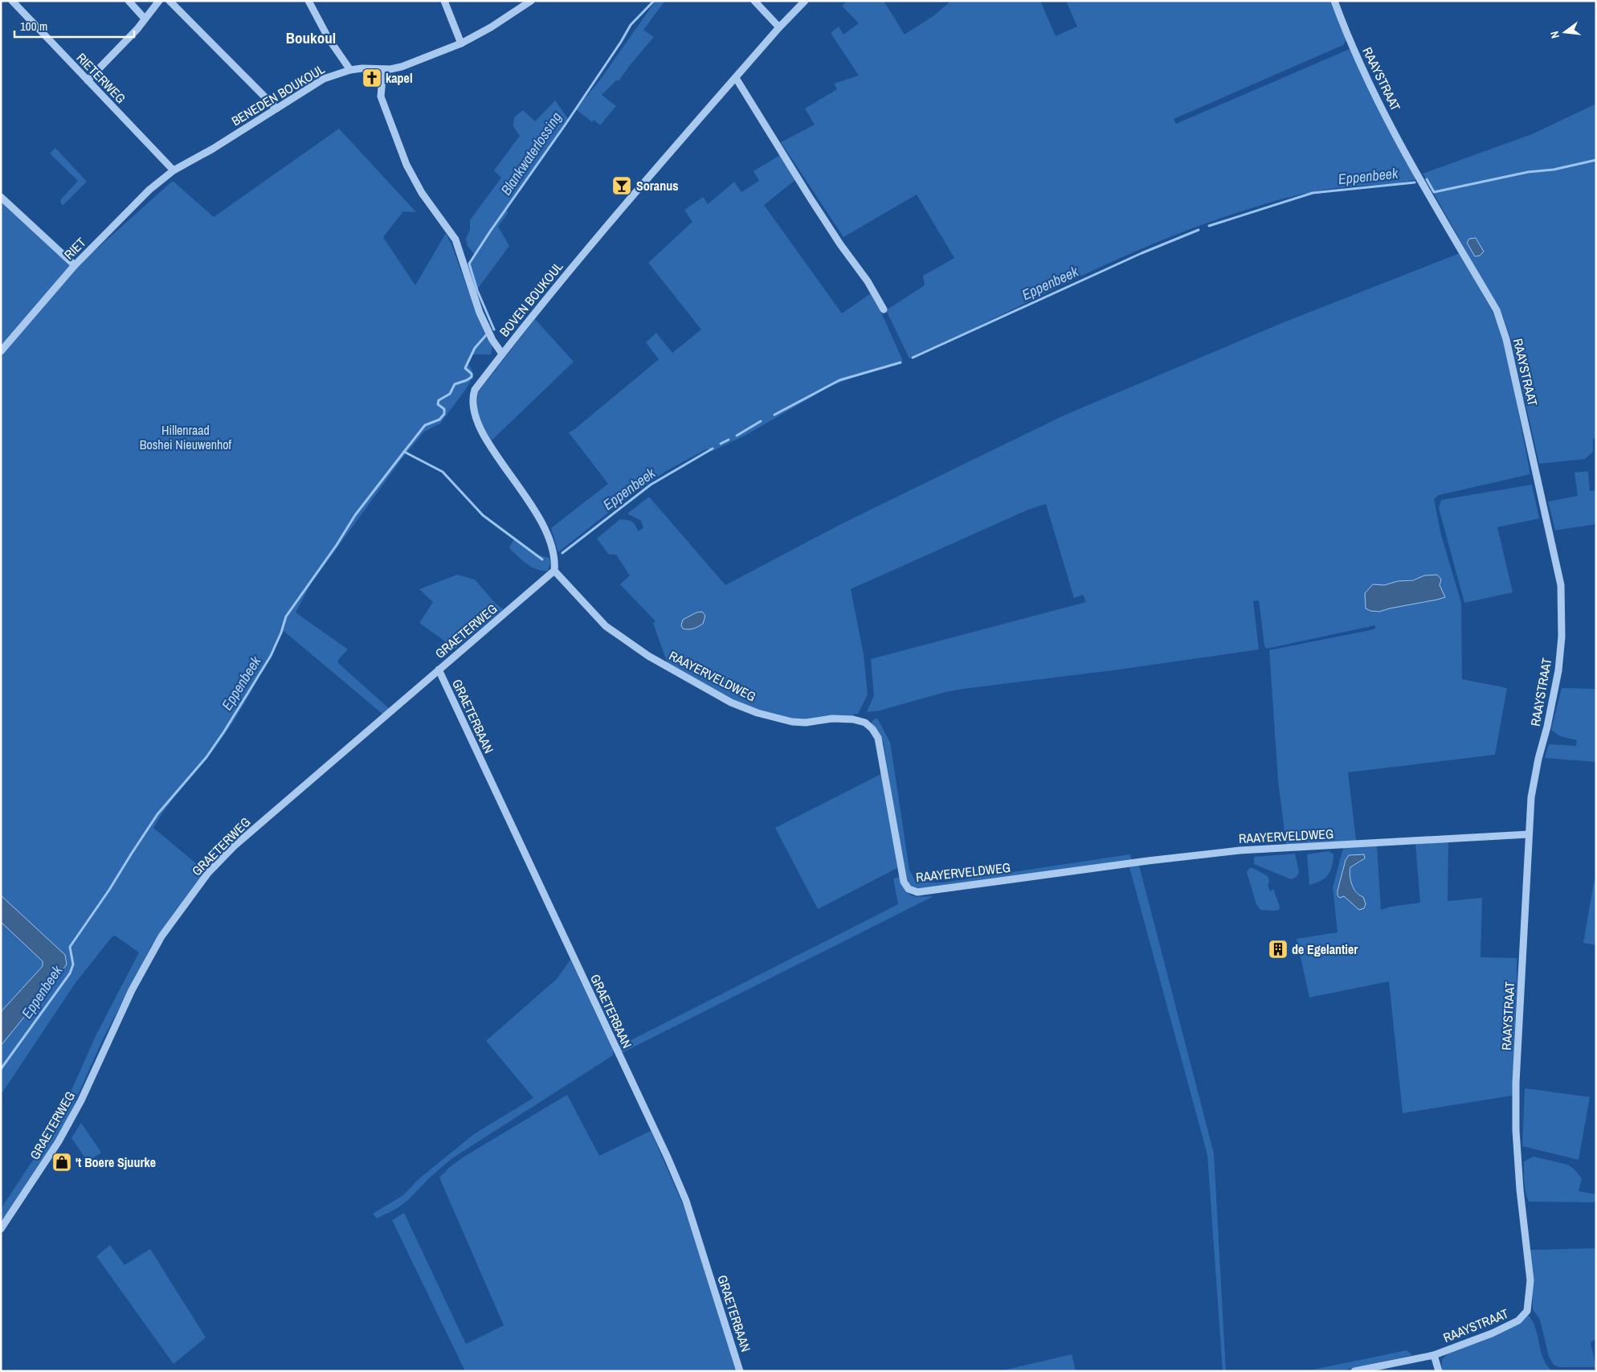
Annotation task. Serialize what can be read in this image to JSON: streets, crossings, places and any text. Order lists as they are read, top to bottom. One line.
{"streets":{"street":["RIETERWEG","RAAYSTRAAT","BENEDEN BOUKOUL","RIET","BOVEN BOUKOUL","GRAETERWEG","RAAYERVELDWEG","GRAETERBAAN"]},"crossings":[["RIETERWEG","BENEDEN BOUKOUL"],["RIETERWEG","RIET"],["RAAYSTRAAT","RAAYERVELDWEG"],["BENEDEN BOUKOUL","RIET"],["BOVEN BOUKOUL","GRAETERWEG"],["BOVEN BOUKOUL","RAAYERVELDWEG"],["GRAETERWEG","RAAYERVELDWEG"],["GRAETERWEG","GRAETERBAAN"]],"districts":["Boukoul"],"water":["Blankwaterlossing","Eppenbeek"],"parks":["Hillenraad Boshei Nieuwenhof"],"places":{"church":["kapel"],"bar":["Soranus"],"building":["de Egelantier"],"shop":["'t Boere Sjuurke"]},"scale_bar":"100 m","north":"left"}
